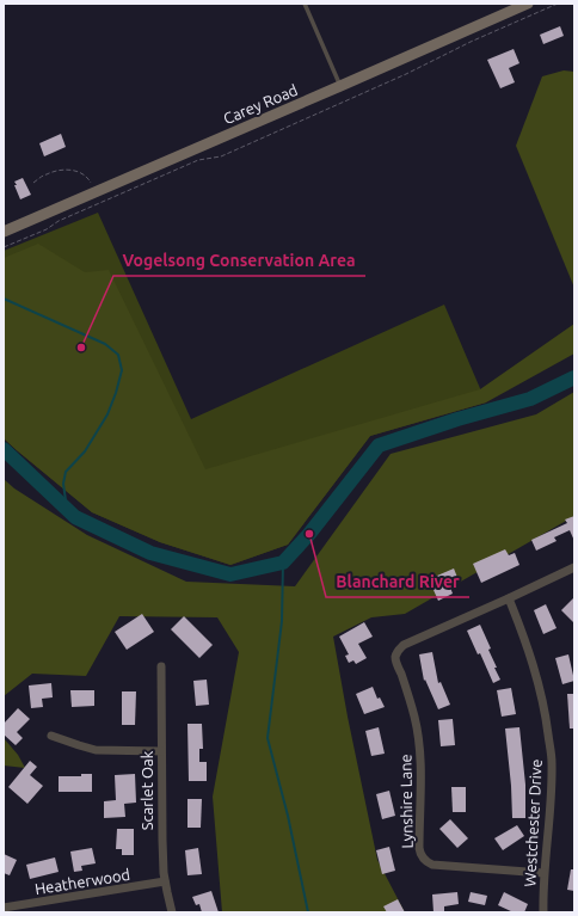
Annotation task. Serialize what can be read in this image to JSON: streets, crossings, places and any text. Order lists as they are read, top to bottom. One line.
{"streets":{"main road":["Carey Road"],"street":["Scarlet Oak","Lynshire Lane","Westchester Drive","Heatherwood"]},"crossings":[["Scarlet Oak","Heatherwood"],["Lynshire Lane","Westchester Drive"]],"places":["Vogelsong Conservation Area","Blanchard River"]}
